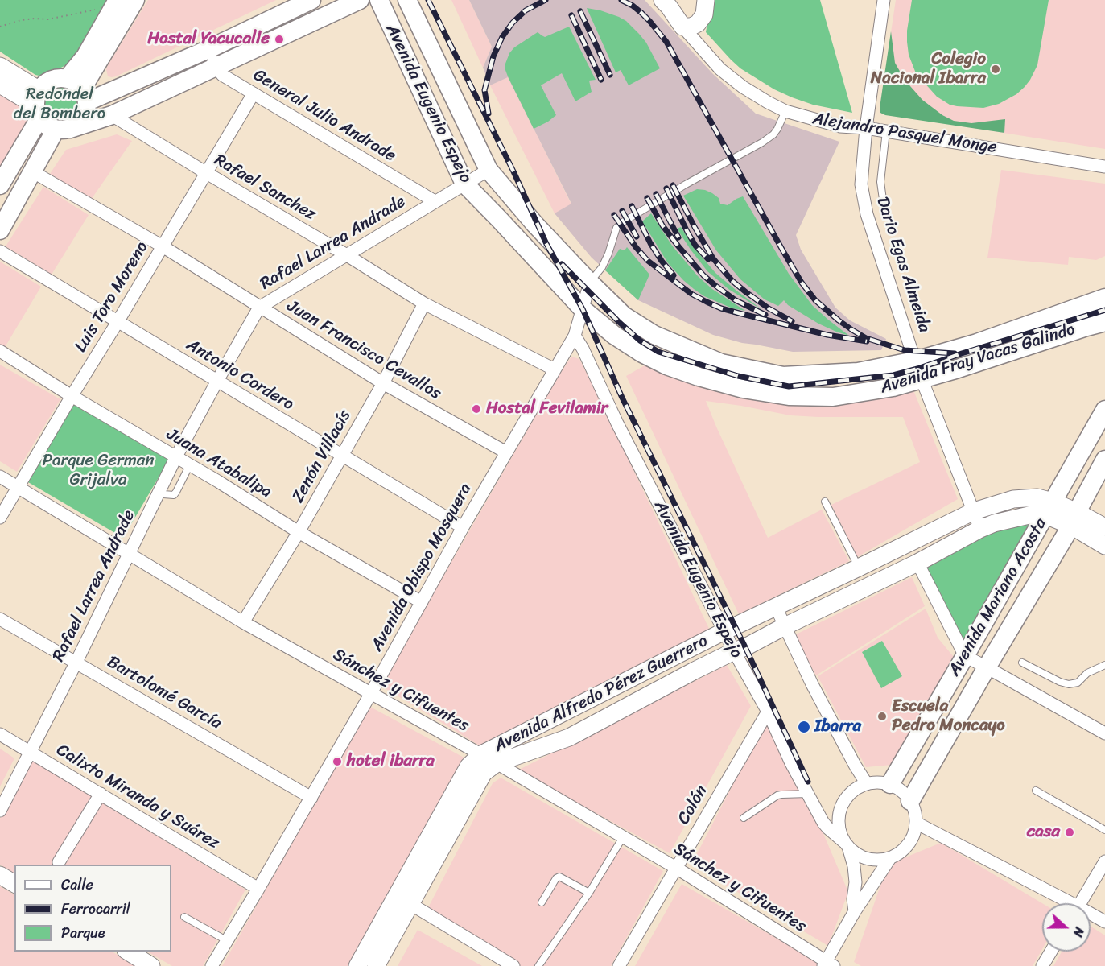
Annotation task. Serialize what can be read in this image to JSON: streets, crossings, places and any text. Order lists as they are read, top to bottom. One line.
{"streets":{"main road":["Avenida Eugenio Espejo","Avenida Fray Vacas Galindo","Avenida Mariano Acosta"],"street":["General Julio Andrade","Alejandro Pasquel Monge","Rafael Sanchez","Rafael Larrea Andrade","Dario Egas Almeida","Luis Toro Moreno","Juan Francisco Cevallos","Antonio Cordero","Zenón Villacís","Juana Atabalipa","Avenida Obispo Mosquera","Sánchez y Cifuentes","Bartolomé García","Avenida Alfredo Pérez Guerrero","Calixto Miranda y Suárez","Colón"]},"crossings":[["Avenida Eugenio Espejo","Rafael Larrea Andrade"],["Avenida Eugenio Espejo","Avenida Fray Vacas Galindo"],["Avenida Eugenio Espejo","Avenida Obispo Mosquera"],["Avenida Eugenio Espejo","Avenida Mariano Acosta"],["Avenida Eugenio Espejo","Avenida Alfredo Pérez Guerrero"],["Avenida Eugenio Espejo","Colón"],["General Julio Andrade","Rafael Larrea Andrade"],["General Julio Andrade","Luis Toro Moreno"],["Alejandro Pasquel Monge","Dario Egas Almeida"],["Rafael Sanchez","Rafael Larrea Andrade"],["Rafael Sanchez","Luis Toro Moreno"],["Rafael Sanchez","Zenón Villacís"],["Rafael Sanchez","Avenida Obispo Mosquera"],["Rafael Larrea Andrade","Juan Francisco Cevallos"],["Rafael Larrea Andrade","Antonio Cordero"],["Rafael Larrea Andrade","Juana Atabalipa"],["Rafael Larrea Andrade","Sánchez y Cifuentes"],["Rafael Larrea Andrade","Bartolomé García"],["Rafael Larrea Andrade","Calixto Miranda y Suárez"],["Dario Egas Almeida","Avenida Fray Vacas Galindo"],["Dario Egas Almeida","Avenida Alfredo Pérez Guerrero"],["Luis Toro Moreno","Juan Francisco Cevallos"],["Luis Toro Moreno","Antonio Cordero"],["Luis Toro Moreno","Juana Atabalipa"],["Luis Toro Moreno","Sánchez y Cifuentes"],["Juan Francisco Cevallos","Zenón Villacís"],["Juan Francisco Cevallos","Avenida Obispo Mosquera"],["Antonio Cordero","Zenón Villacís"],["Antonio Cordero","Avenida Obispo Mosquera"],["Zenón Villacís","Juana Atabalipa"],["Zenón Villacís","Sánchez y Cifuentes"],["Juana Atabalipa","Avenida Obispo Mosquera"],["Avenida Obispo Mosquera","Sánchez y Cifuentes"],["Avenida Obispo Mosquera","Bartolomé García"],["Avenida Obispo Mosquera","Calixto Miranda y Suárez"],["Avenida Mariano Acosta","Avenida Alfredo Pérez Guerrero"],["Sánchez y Cifuentes","Avenida Alfredo Pérez Guerrero"],["Sánchez y Cifuentes","Colón"]],"parks":["Redondel del Bombero","Parque German Grijalva"],"places":["Hostal Yacucalle","Colegio Nacional Ibarra","Hostal Fevilamir","Escuela Pedro Moncayo","Ibarra","hotel ibarra","casa"],"legend":["Calle","Ferrocarril","Parque"],"north":"right"}
